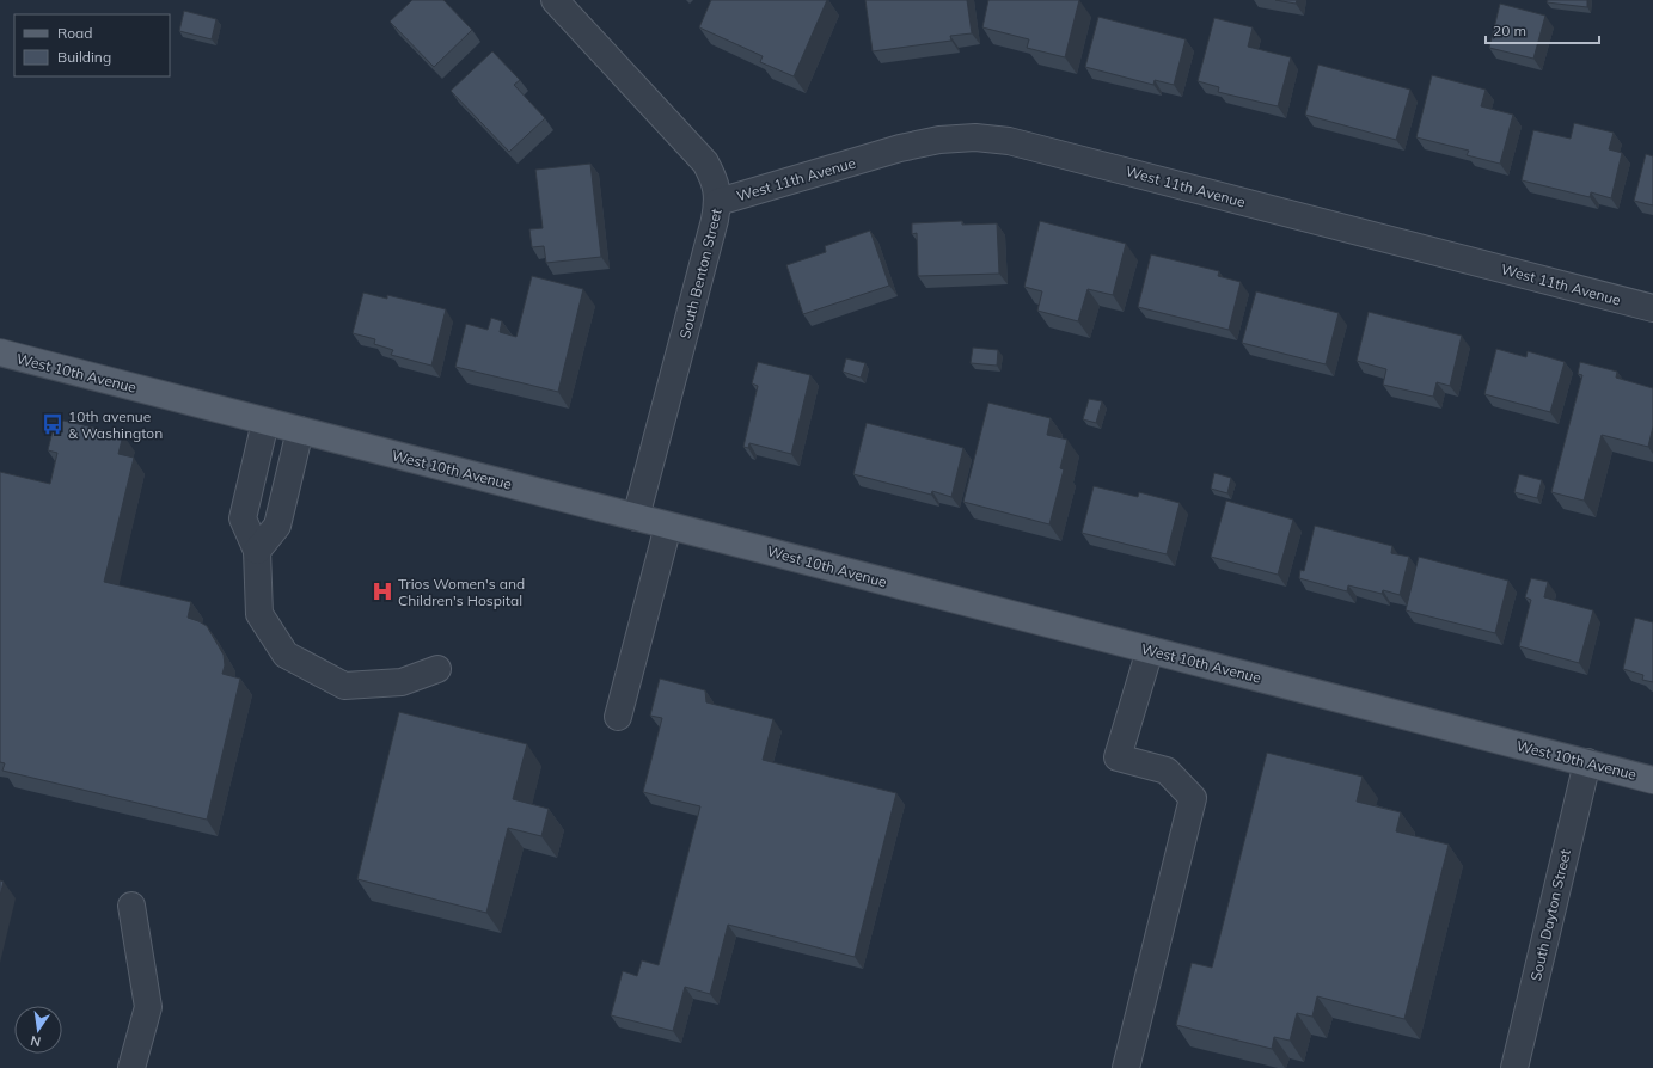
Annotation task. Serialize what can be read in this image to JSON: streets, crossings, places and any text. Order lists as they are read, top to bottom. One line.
{"streets":{"main road":["West 10th Avenue"],"street":["West 11th Avenue","South Benton Street","South Dayton Street"]},"crossings":[["West 11th Avenue","South Benton Street"],["South Benton Street","West 10th Avenue"],["West 10th Avenue","South Dayton Street"]],"places":{"bus stop":["10th avenue & Washington"],"hospital":["Trios Women's and Children's Hospital"]},"legend":["Road","Building"],"scale_bar":"20 m","north":"bottom"}
